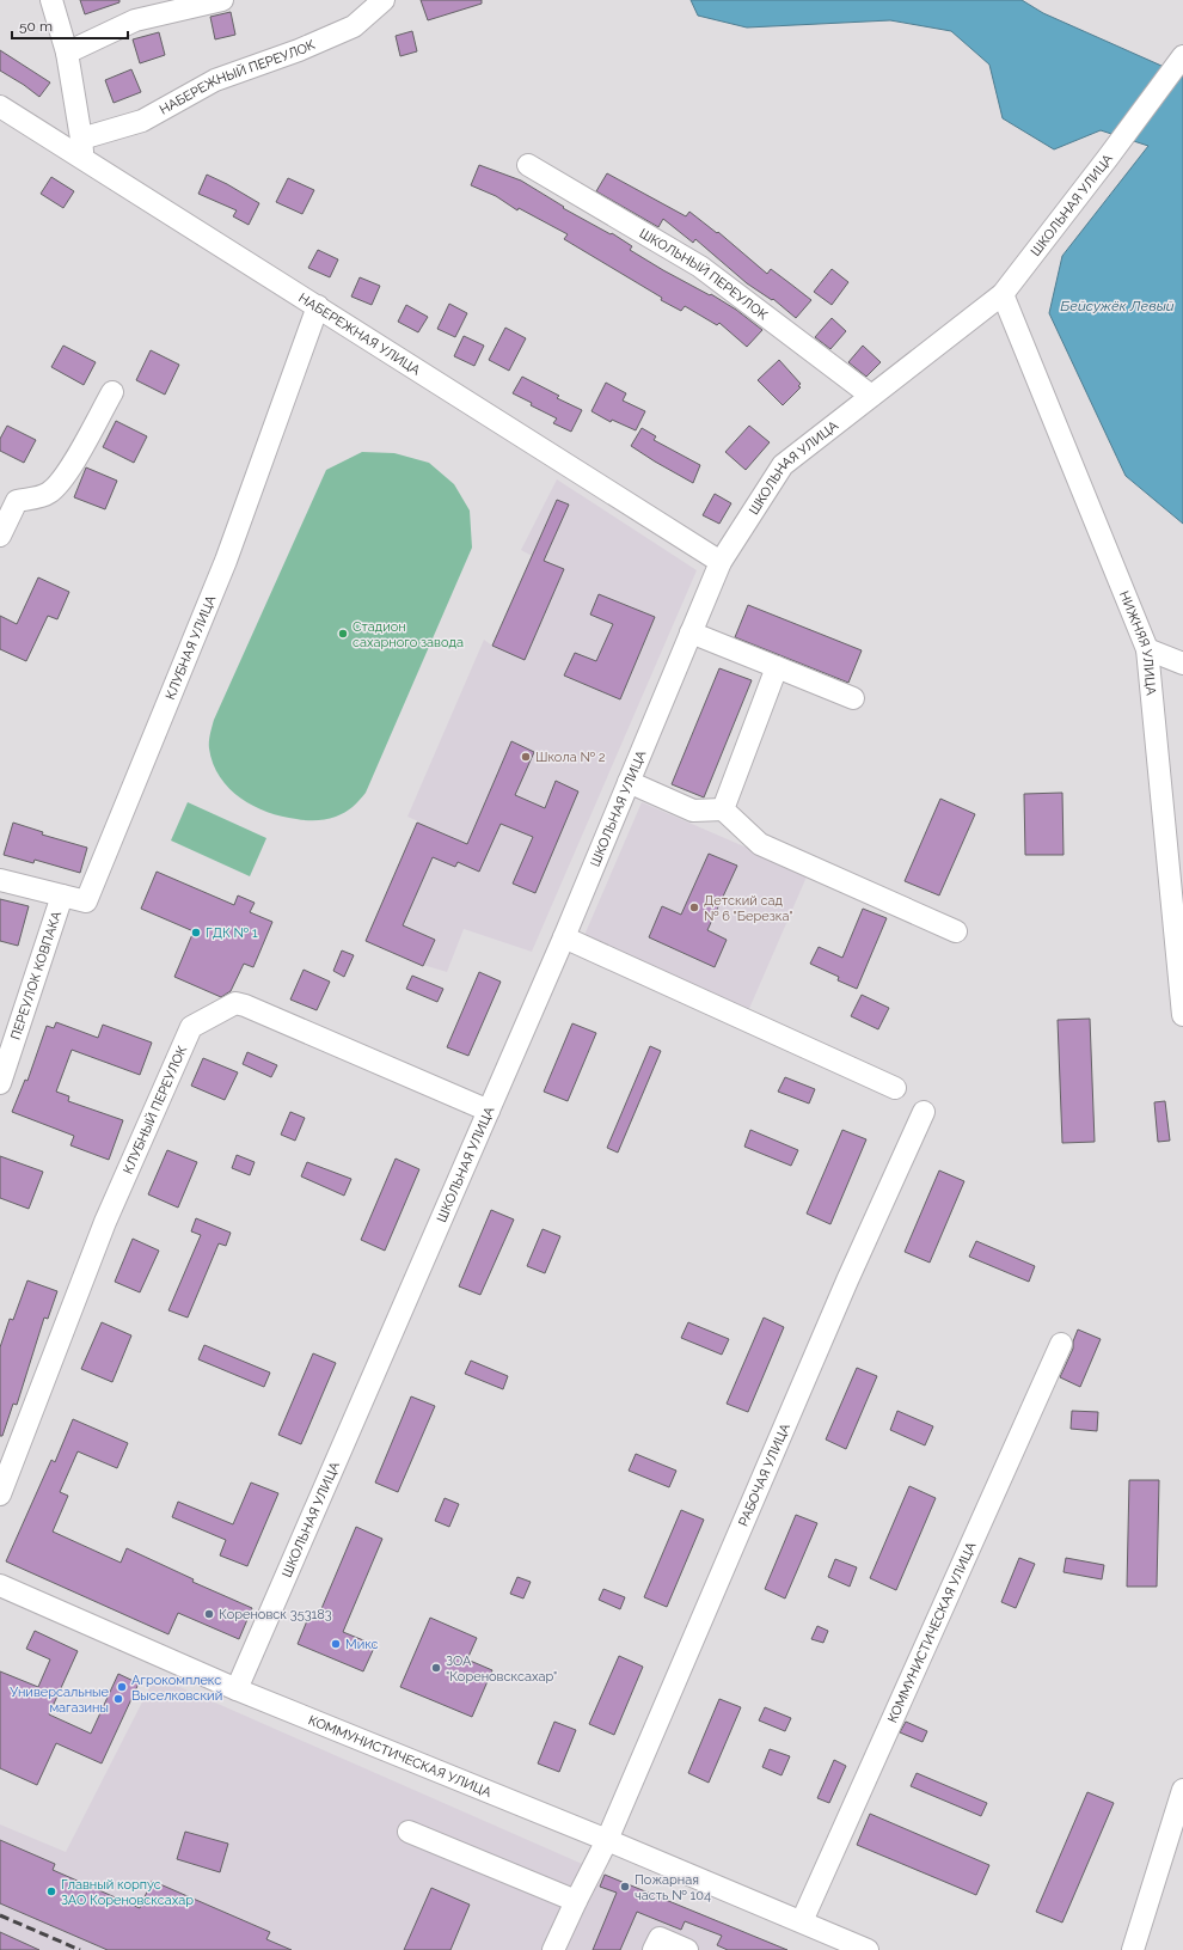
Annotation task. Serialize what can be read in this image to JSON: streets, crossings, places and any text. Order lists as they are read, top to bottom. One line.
{"streets":{"street":["НАБЕРЕЖНЫЙ ПЕРЕУЛОК","ШКОЛЬНАЯ УЛИЦА","ШКОЛЬНЫЙ ПЕРЕУЛОК","НАБЕРЕЖНАЯ УЛИЦА","НИЖНЯЯ УЛИЦА","КЛУБНАЯ УЛИЦА","ПЕРЕУЛОК КОВПАКА","КЛУБНЫЙ ПЕРЕУЛОК","РАБОЧАЯ УЛИЦА","КОММУНИСТИЧЕСКАЯ УЛИЦА"]},"crossings":[["НАБЕРЕЖНЫЙ ПЕРЕУЛОК","НАБЕРЕЖНАЯ УЛИЦА"],["ШКОЛЬНАЯ УЛИЦА","ШКОЛЬНЫЙ ПЕРЕУЛОК"],["ШКОЛЬНАЯ УЛИЦА","НАБЕРЕЖНАЯ УЛИЦА"],["ШКОЛЬНАЯ УЛИЦА","НИЖНЯЯ УЛИЦА"],["ШКОЛЬНАЯ УЛИЦА","КЛУБНЫЙ ПЕРЕУЛОК"],["ШКОЛЬНАЯ УЛИЦА","КОММУНИСТИЧЕСКАЯ УЛИЦА"],["НАБЕРЕЖНАЯ УЛИЦА","КЛУБНАЯ УЛИЦА"],["КЛУБНАЯ УЛИЦА","ПЕРЕУЛОК КОВПАКА"],["РАБОЧАЯ УЛИЦА","КОММУНИСТИЧЕСКАЯ УЛИЦА"]],"water":["Бейсужёк Левый"],"places":["Стадион сахарного завода","Школа № 2","Детский сад № 6 \"Березка\"","ГДК № 1","Кореновск 353183","Микс","ЗОА \"Кореновсксахар\"","Агрокомплекс Выселковский","Универсальные магазины","Пожарная часть № 104","Главный корпус ЗАО Кореновсксахар"],"scale_bar":"50 m"}
